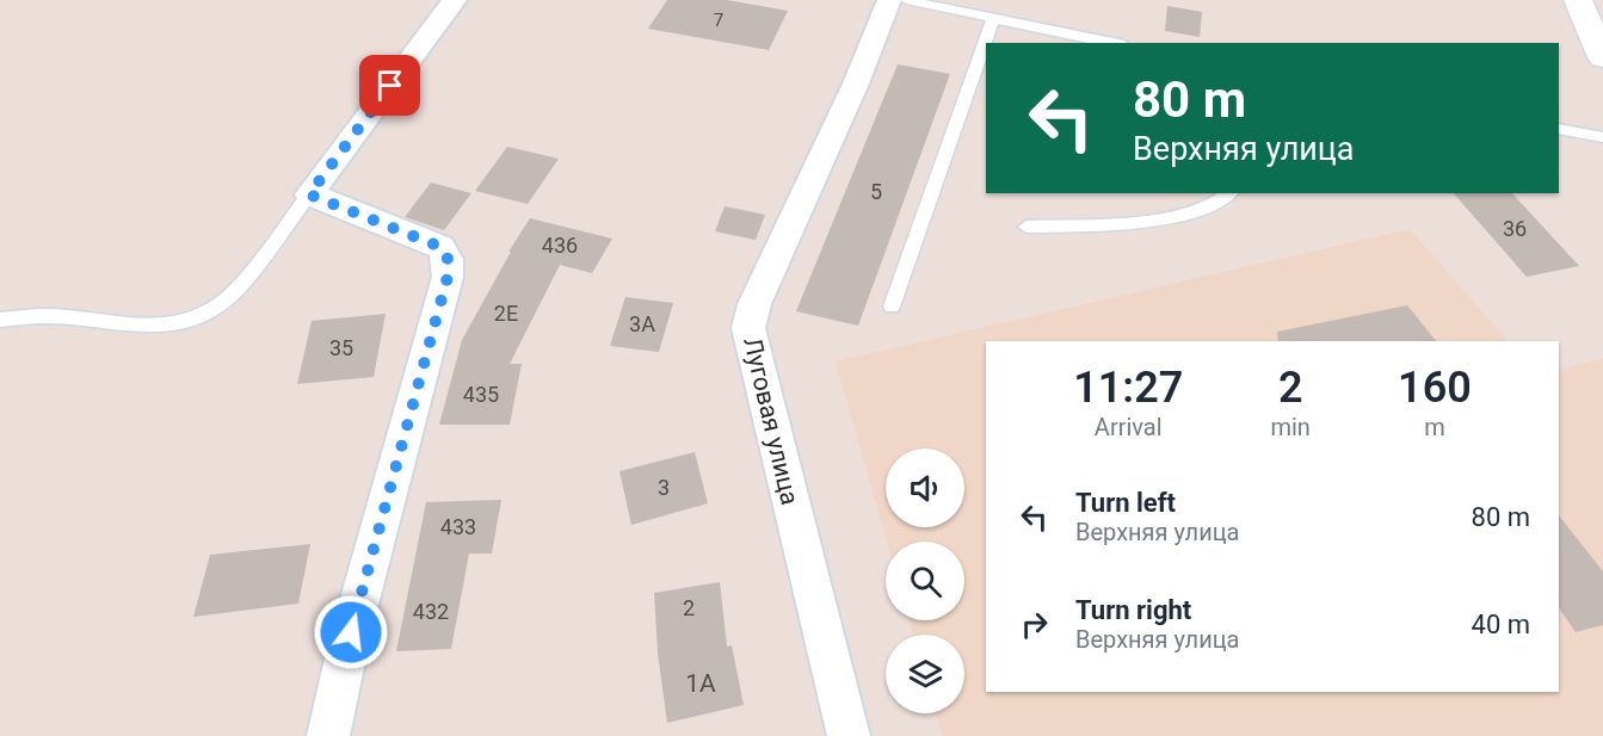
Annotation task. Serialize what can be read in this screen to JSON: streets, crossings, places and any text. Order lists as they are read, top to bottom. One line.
{"streets":{"street":["Луговая улица"]},"house_numbers":["7","5","36","436","2Е","3А","35","435","3","433","2","432","1А"],"page":{"turn":["80 m","Верхняя улица"],"eta":["11:27","Arrival","2","min","160","m"],"list":[{"name":"Turn left","note":"Верхняя улица","value":"80 m"},{"name":"Turn right","note":"Верхняя улица","value":"40 m"}]}}
